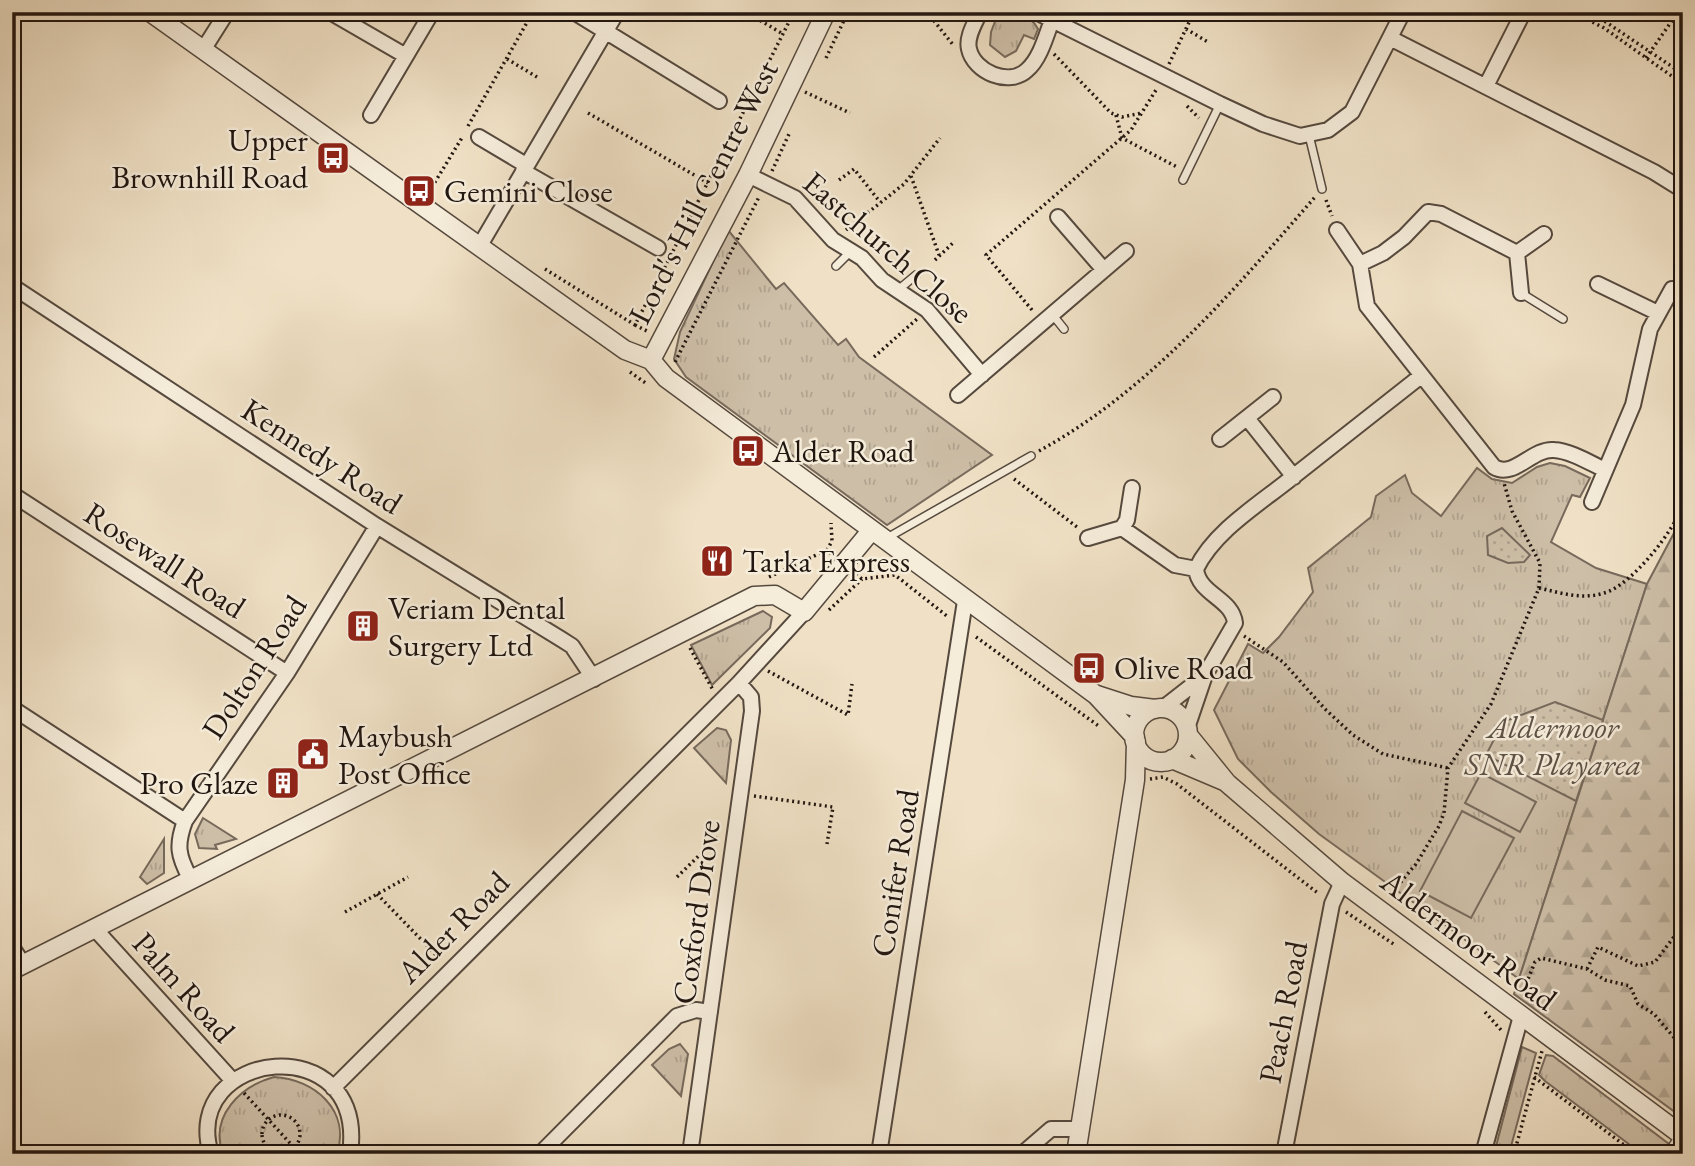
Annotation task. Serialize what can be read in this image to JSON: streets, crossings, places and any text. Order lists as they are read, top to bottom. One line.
{"streets":{"street":["Lord's Hill Centre West","Eastchurch Close","Kennedy Road","Rosewall Road","Dolton Road","Conifer Road","Coxford Drove","Alder Road","Aldermoor Road","Palm Road","Peach Road"]},"crossings":[["Lord's Hill Centre West","Eastchurch Close"],["Kennedy Road","Dolton Road"],["Rosewall Road","Dolton Road"],["Coxford Drove","Alder Road"],["Alder Road","Palm Road"],["Aldermoor Road","Peach Road"]],"parks":["Aldermoor SNR Playarea"],"places":{"bus stop":["Upper Brownhill Road","Gemini Close","Alder Road","Olive Road"],"restaurant":["Tarka Express"],"building":["Veriam Dental Surgery Ltd","Pro Glaze"],"public building":["Maybush Post Office"]}}
